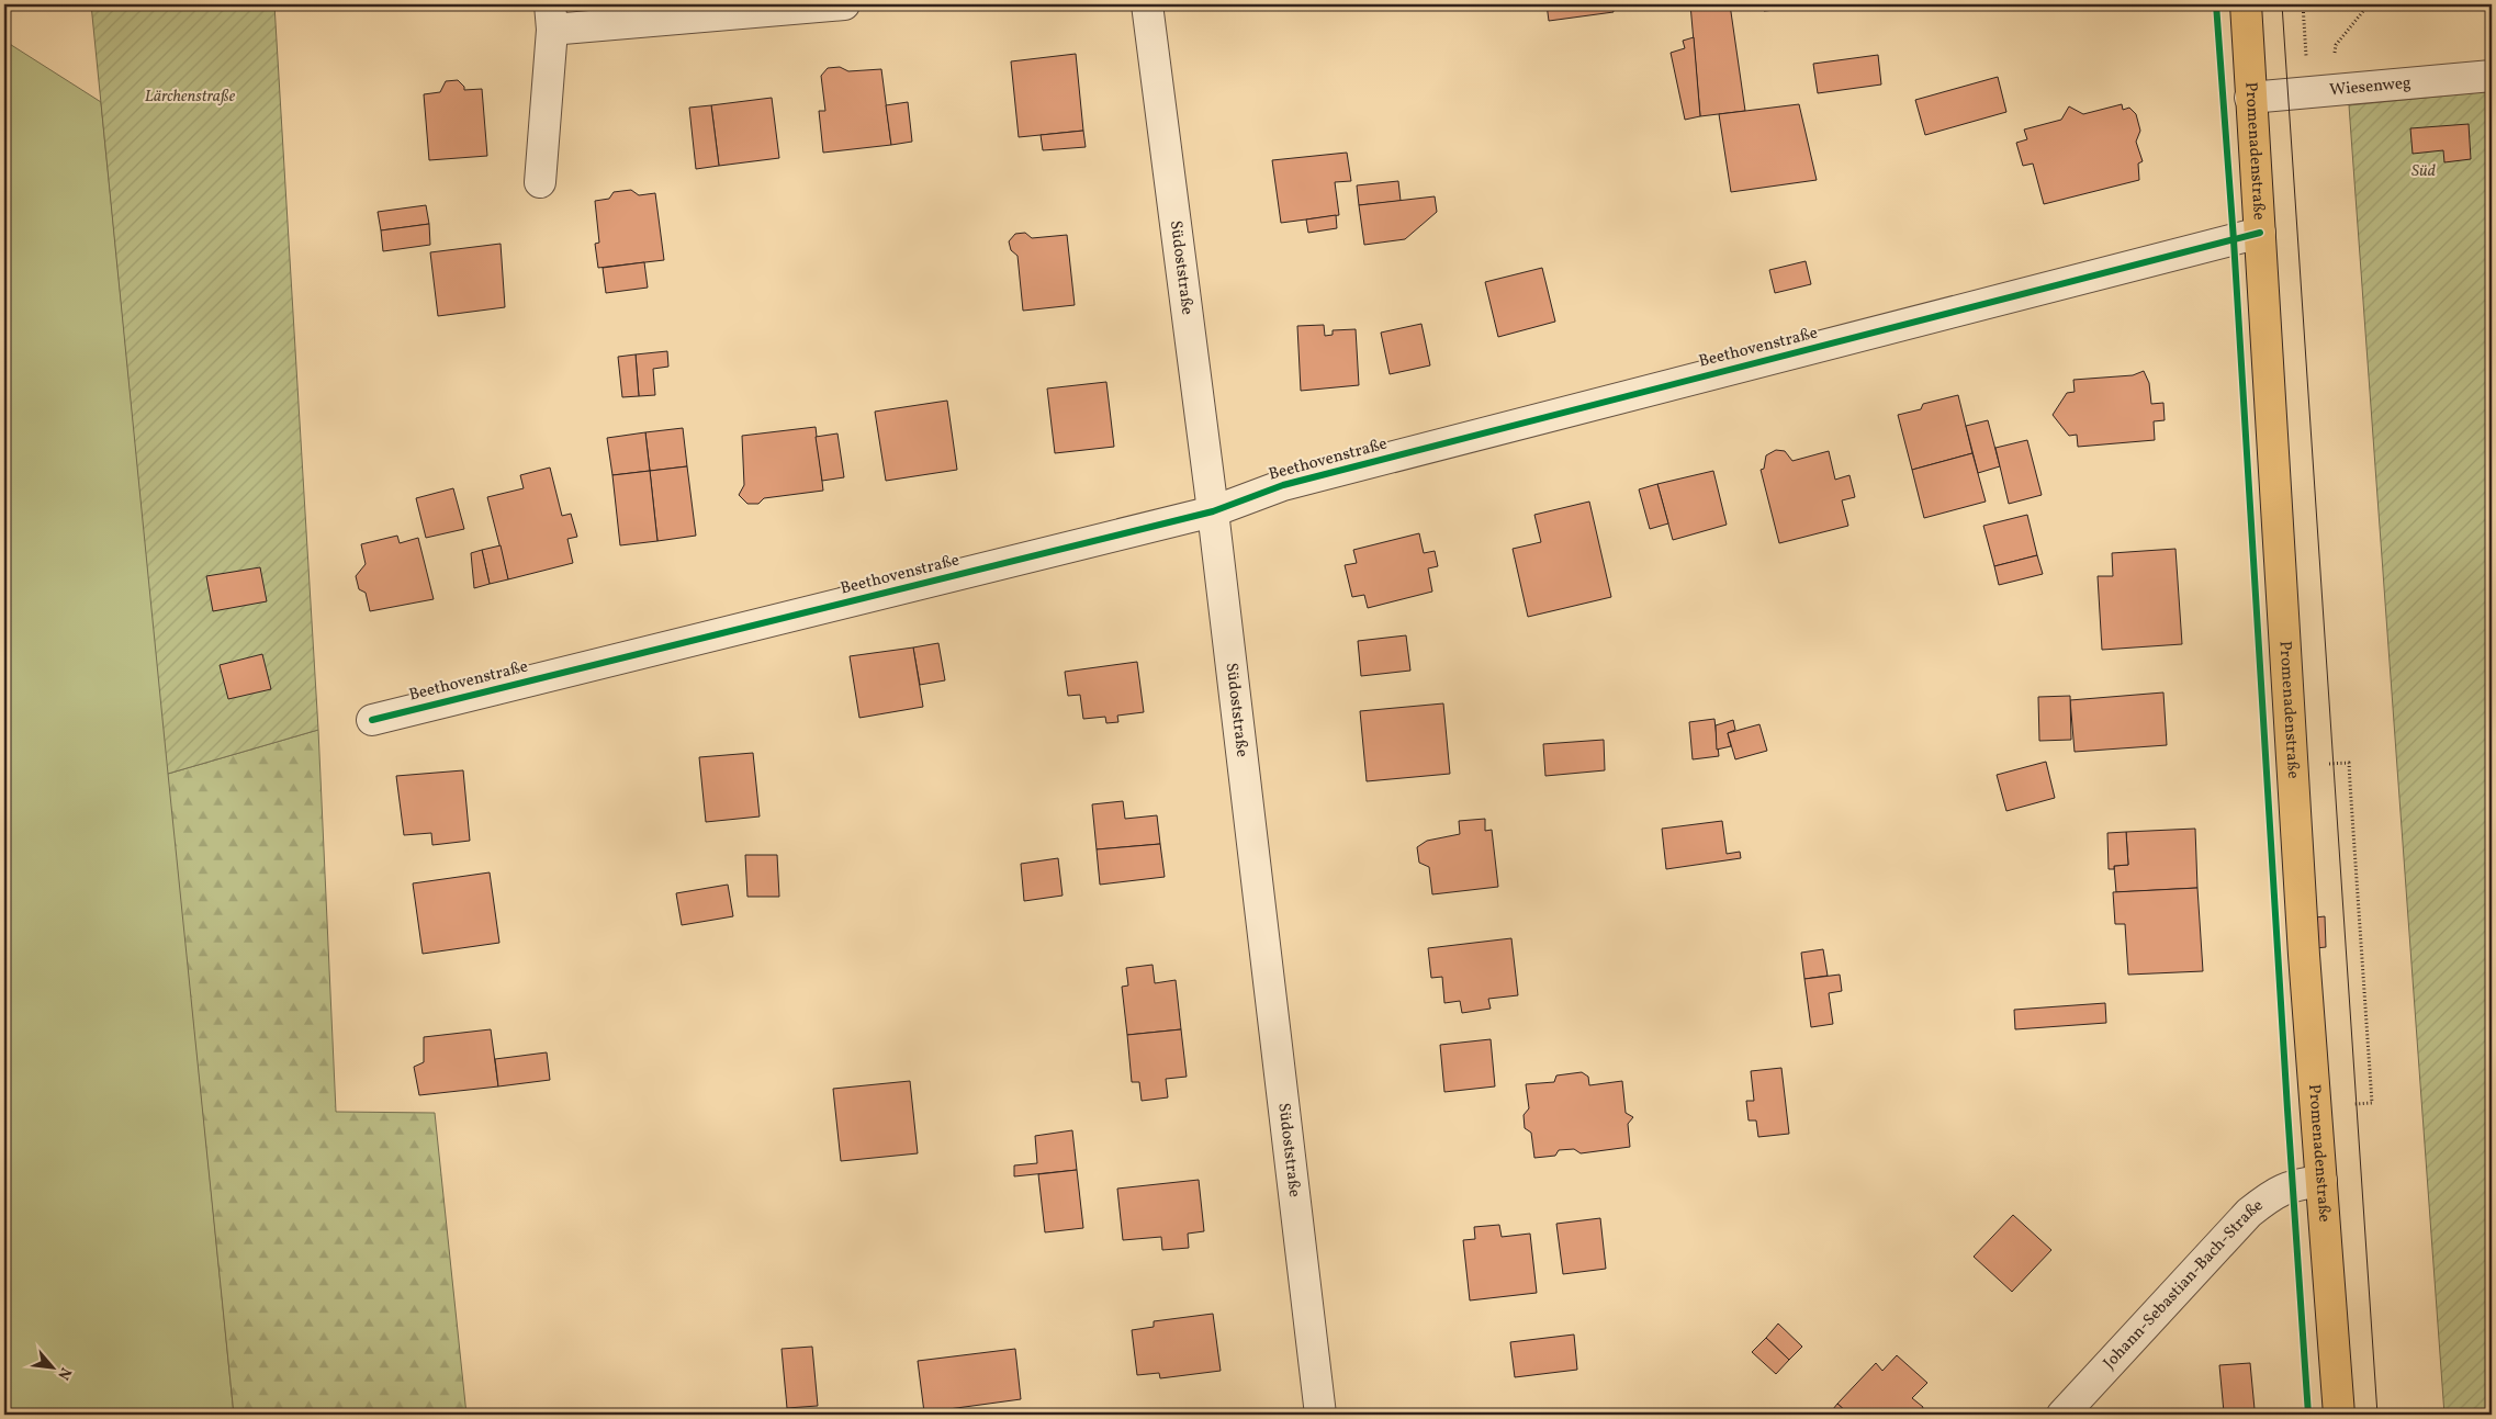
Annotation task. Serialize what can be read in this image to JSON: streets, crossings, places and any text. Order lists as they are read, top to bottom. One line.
{"streets":{"main road":["Promenadenstraße"],"street":["Wiesenweg","Südoststraße","Beethovenstraße","Johann-Sebastian-Bach-Straße"]},"crossings":[["Wiesenweg","Promenadenstraße"],["Promenadenstraße","Beethovenstraße"],["Promenadenstraße","Johann-Sebastian-Bach-Straße"],["Südoststraße","Beethovenstraße"]],"parks":["Lärchenstraße","Süd"],"north":"bottom right"}
